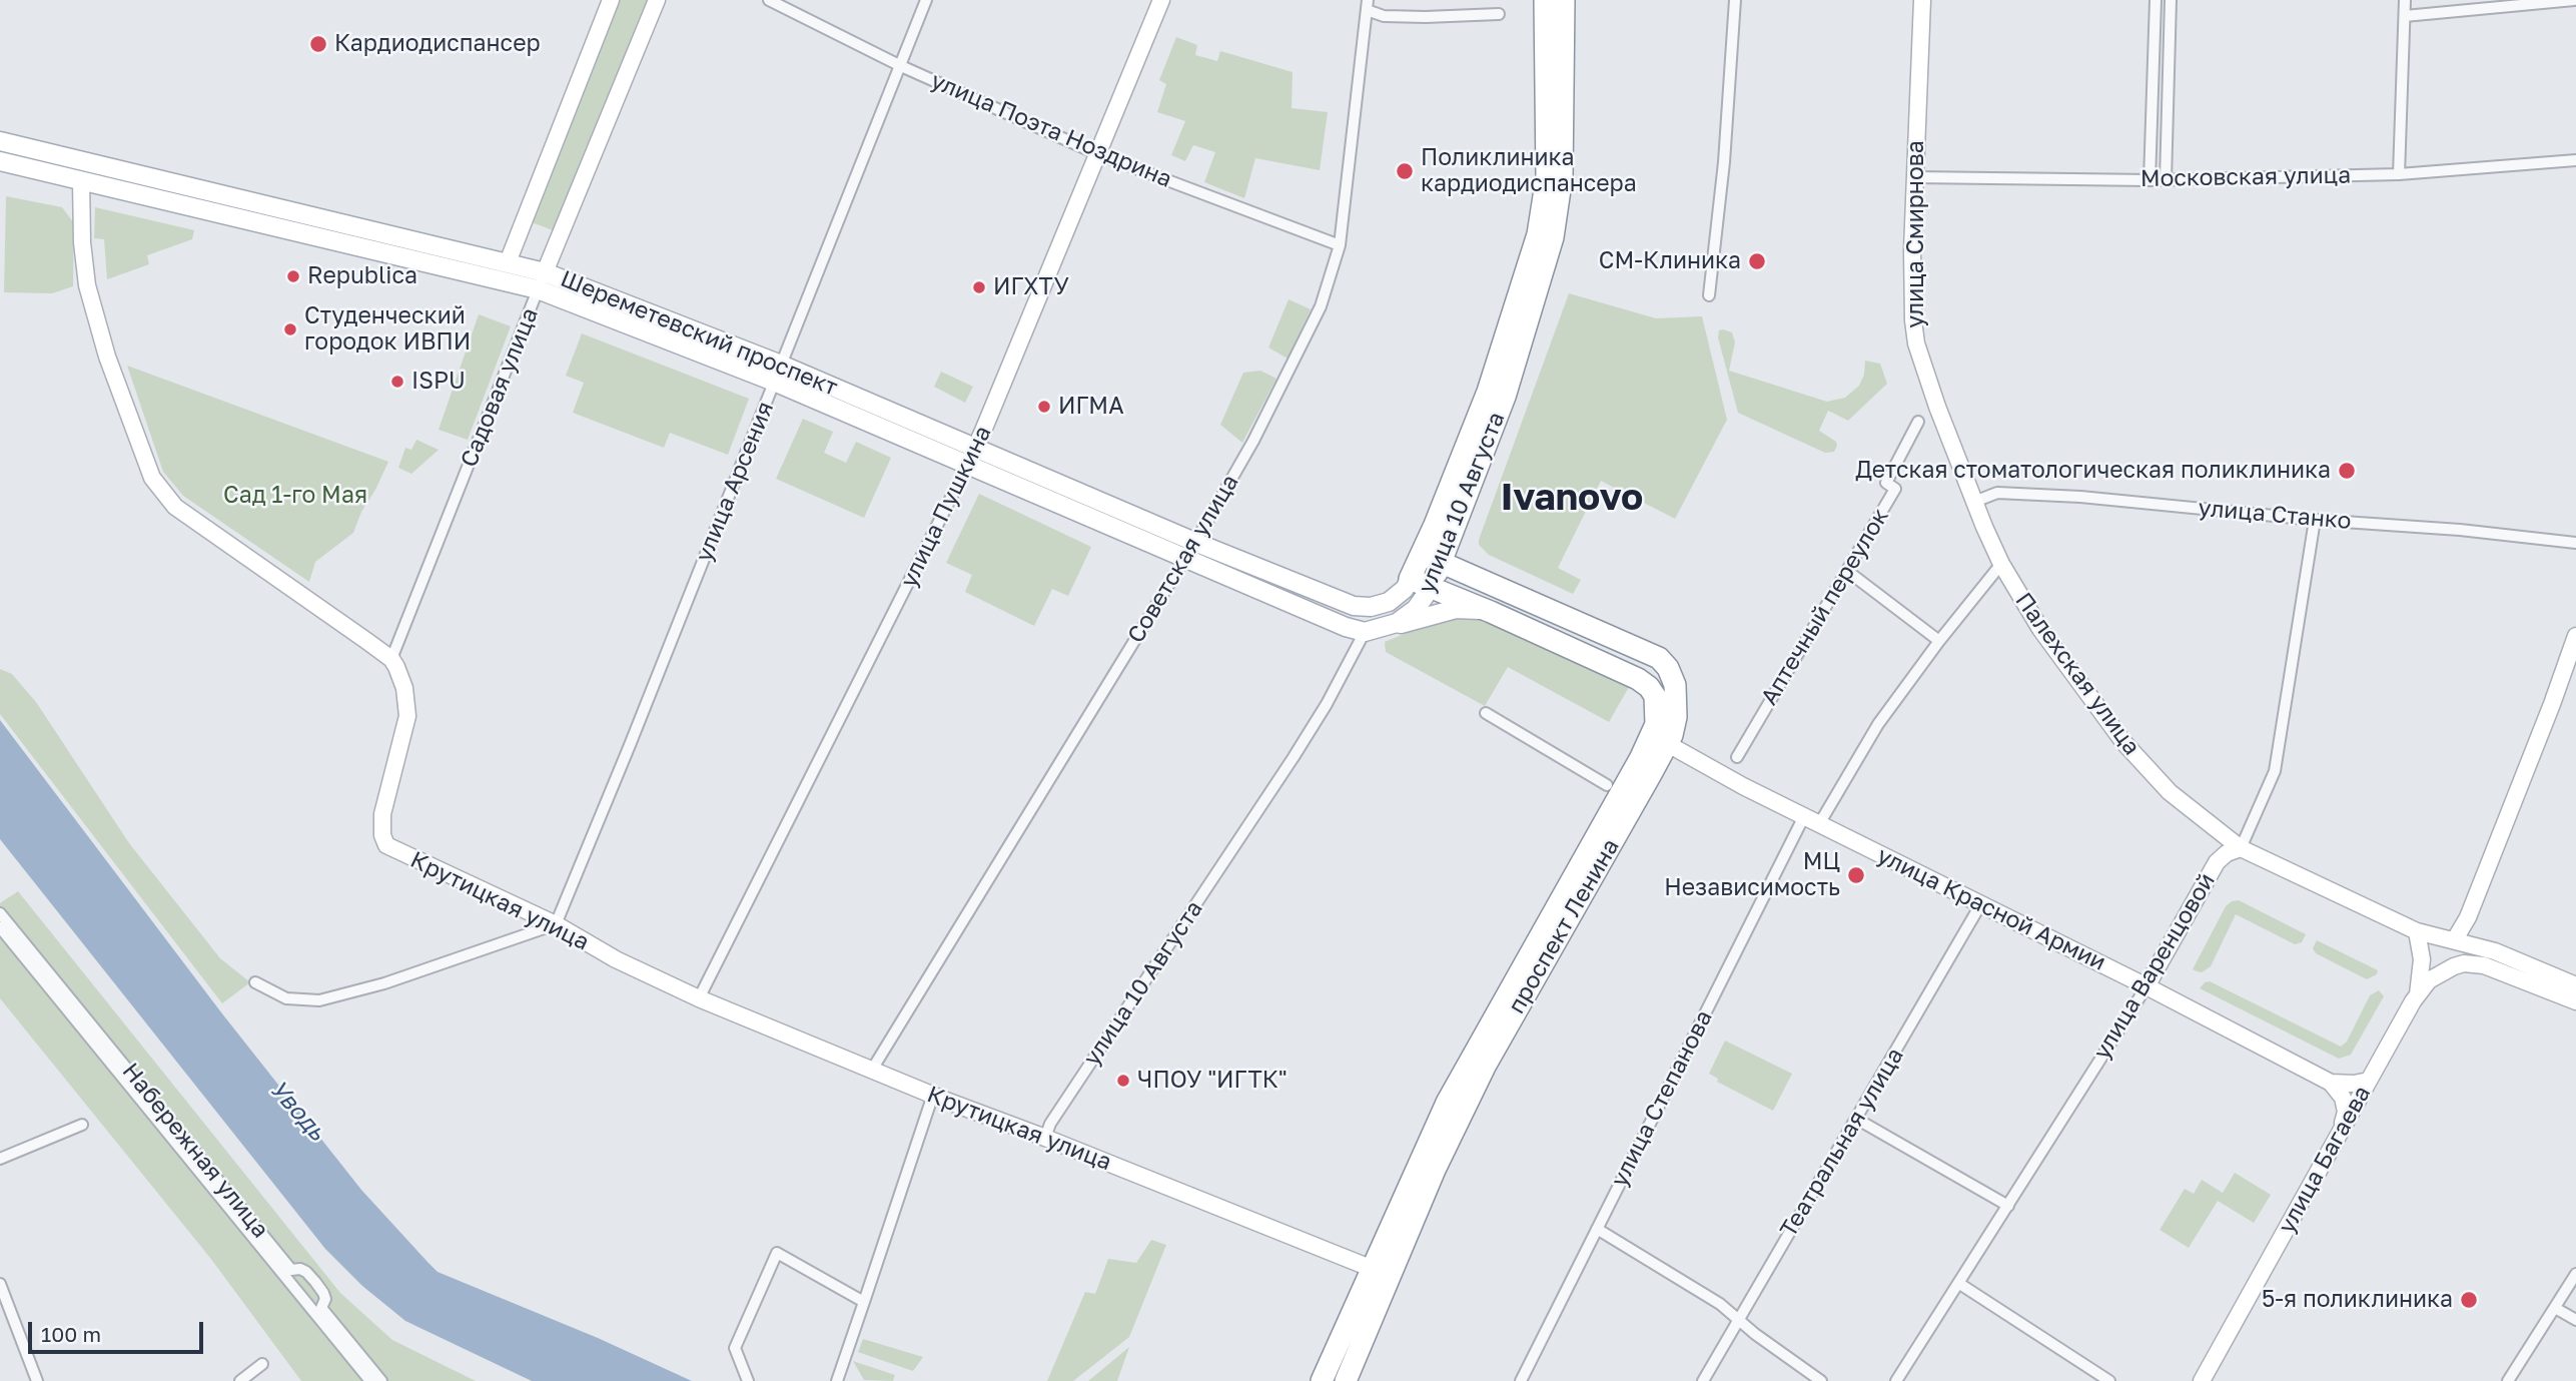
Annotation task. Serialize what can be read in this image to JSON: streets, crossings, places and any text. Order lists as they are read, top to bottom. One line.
{"streets":{"highway":["улица 10 Августа","проспект Ленина"],"main road":["Шереметевский проспект"],"street":["улица Поэта Ноздрина","Московская улица","улица Смирнова","Садовая улица","улица Арсения","улица Пушкина","улица Станко","Советская улица","Аптечный переулок","Палехская улица","Крутицкая улица","улица Красной Армии","улица Варенцовой","улица Степанова","Театральная улица","Набережная улица","улица Багаева"]},"crossings":[["улица Поэта Ноздрина","улица Арсения"],["улица Поэта Ноздрина","улица Пушкина"],["улица Поэта Ноздрина","Советская улица"],["Московская улица","улица Смирнова"],["улица Смирнова","улица Станко"],["улица Смирнова","Палехская улица"],["Шереметевский проспект","Садовая улица"],["Шереметевский проспект","улица Арсения"],["Шереметевский проспект","улица 10 Августа"],["Шереметевский проспект","улица Пушкина"],["Шереметевский проспект","Советская улица"],["Садовая улица","Крутицкая улица"],["улица Арсения","Крутицкая улица"],["улица 10 Августа","Крутицкая улица"],["улица 10 Августа","проспект Ленина"],["улица Пушкина","Крутицкая улица"],["улица Станко","Палехская улица"],["улица Станко","улица Варенцовой"],["Советская улица","Крутицкая улица"],["Палехская улица","улица Варенцовой"],["Палехская улица","улица Степанова"],["Палехская улица","улица Багаева"],["Крутицкая улица","проспект Ленина"],["улица Красной Армии","проспект Ленина"],["улица Красной Армии","улица Варенцовой"],["улица Красной Армии","улица Степанова"],["улица Красной Армии","Театральная улица"],["улица Красной Армии","улица Багаева"]],"districts":["Ivanovo"],"water":["Уводь"],"parks":["Сад 1-го Мая"],"places":["Кардиодиспансер","Поликлиника кардиодиспансера","СМ-Клиника","Republica","ИГХТУ","Студенческий городок ИВПИ","ISPU","ИГМА","Детская стоматологическая поликлиника","МЦ Независимость","ЧПОУ \"ИГТК\"","5-я поликлиника"],"scale_bar":"100 m"}
